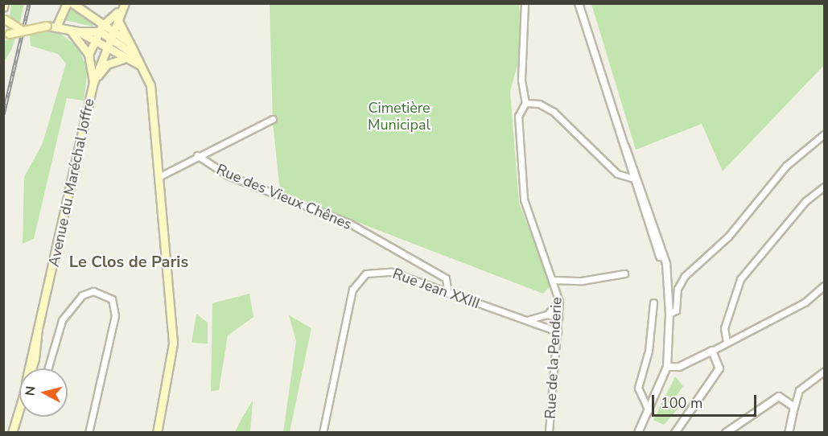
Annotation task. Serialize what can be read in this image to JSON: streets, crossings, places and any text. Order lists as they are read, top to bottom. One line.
{"streets":{"main road":["Avenue du Maréchal Joffre"],"street":["Rue des Vieux Chênes","Rue Jean XXIII","Rue de la Penderie"]},"crossings":[["Rue des Vieux Chênes","Rue Jean XXIII"],["Rue Jean XXIII","Rue de la Penderie"]],"districts":["Le Clos de Paris"],"parks":["Cimetière Municipal"],"scale_bar":"100 m","north":"left"}
